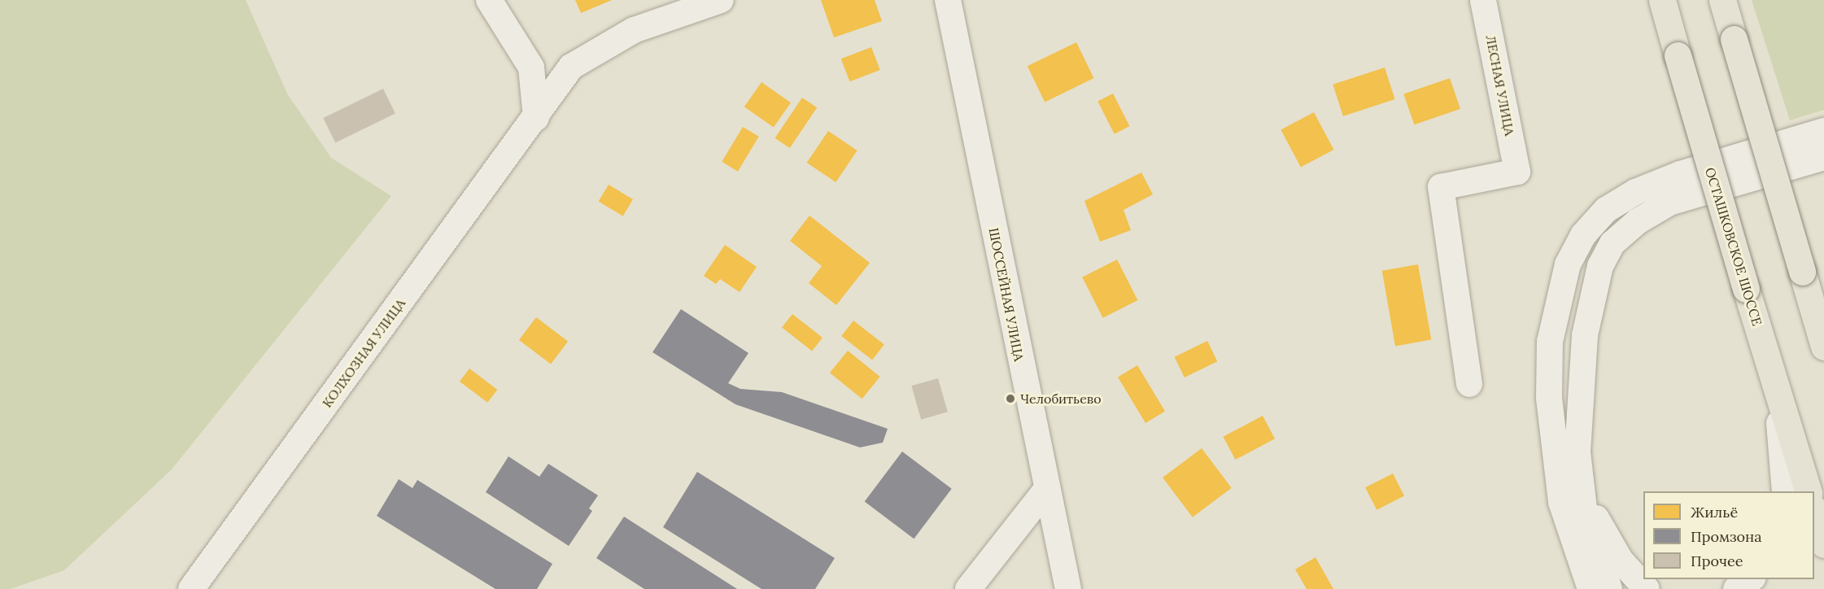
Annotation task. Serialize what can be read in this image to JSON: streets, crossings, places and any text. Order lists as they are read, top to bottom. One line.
{"streets":{"main road":["ОСТАШКОВСКОЕ ШОССЕ"],"street":["ЛЕСНАЯ УЛИЦА","ШОССЕЙНАЯ УЛИЦА","КОЛХОЗНАЯ УЛИЦА"]},"places":["Челобитьево"],"legend":["Жильё","Промзона","Прочее"]}
